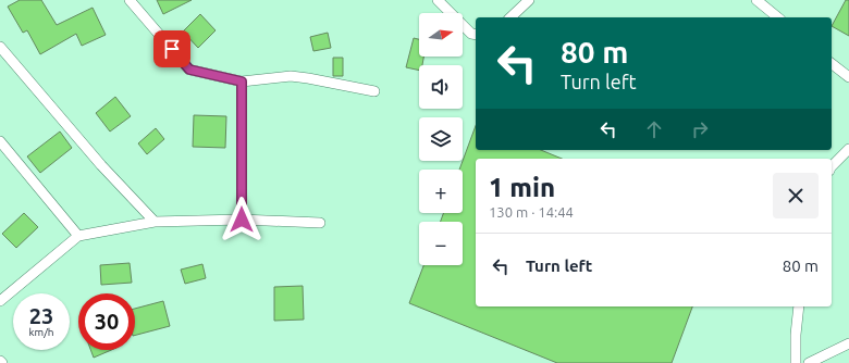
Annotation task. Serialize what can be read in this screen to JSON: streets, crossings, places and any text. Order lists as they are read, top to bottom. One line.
{"north":"right","page":{"map_buttons":["+","−"],"turn":["80 m","Turn left"],"heading":["1 min","130 m · 14:44"],"list":[{"name":"Turn left","value":"80 m"}],"speed":"23 km/h","limit":"30"}}
